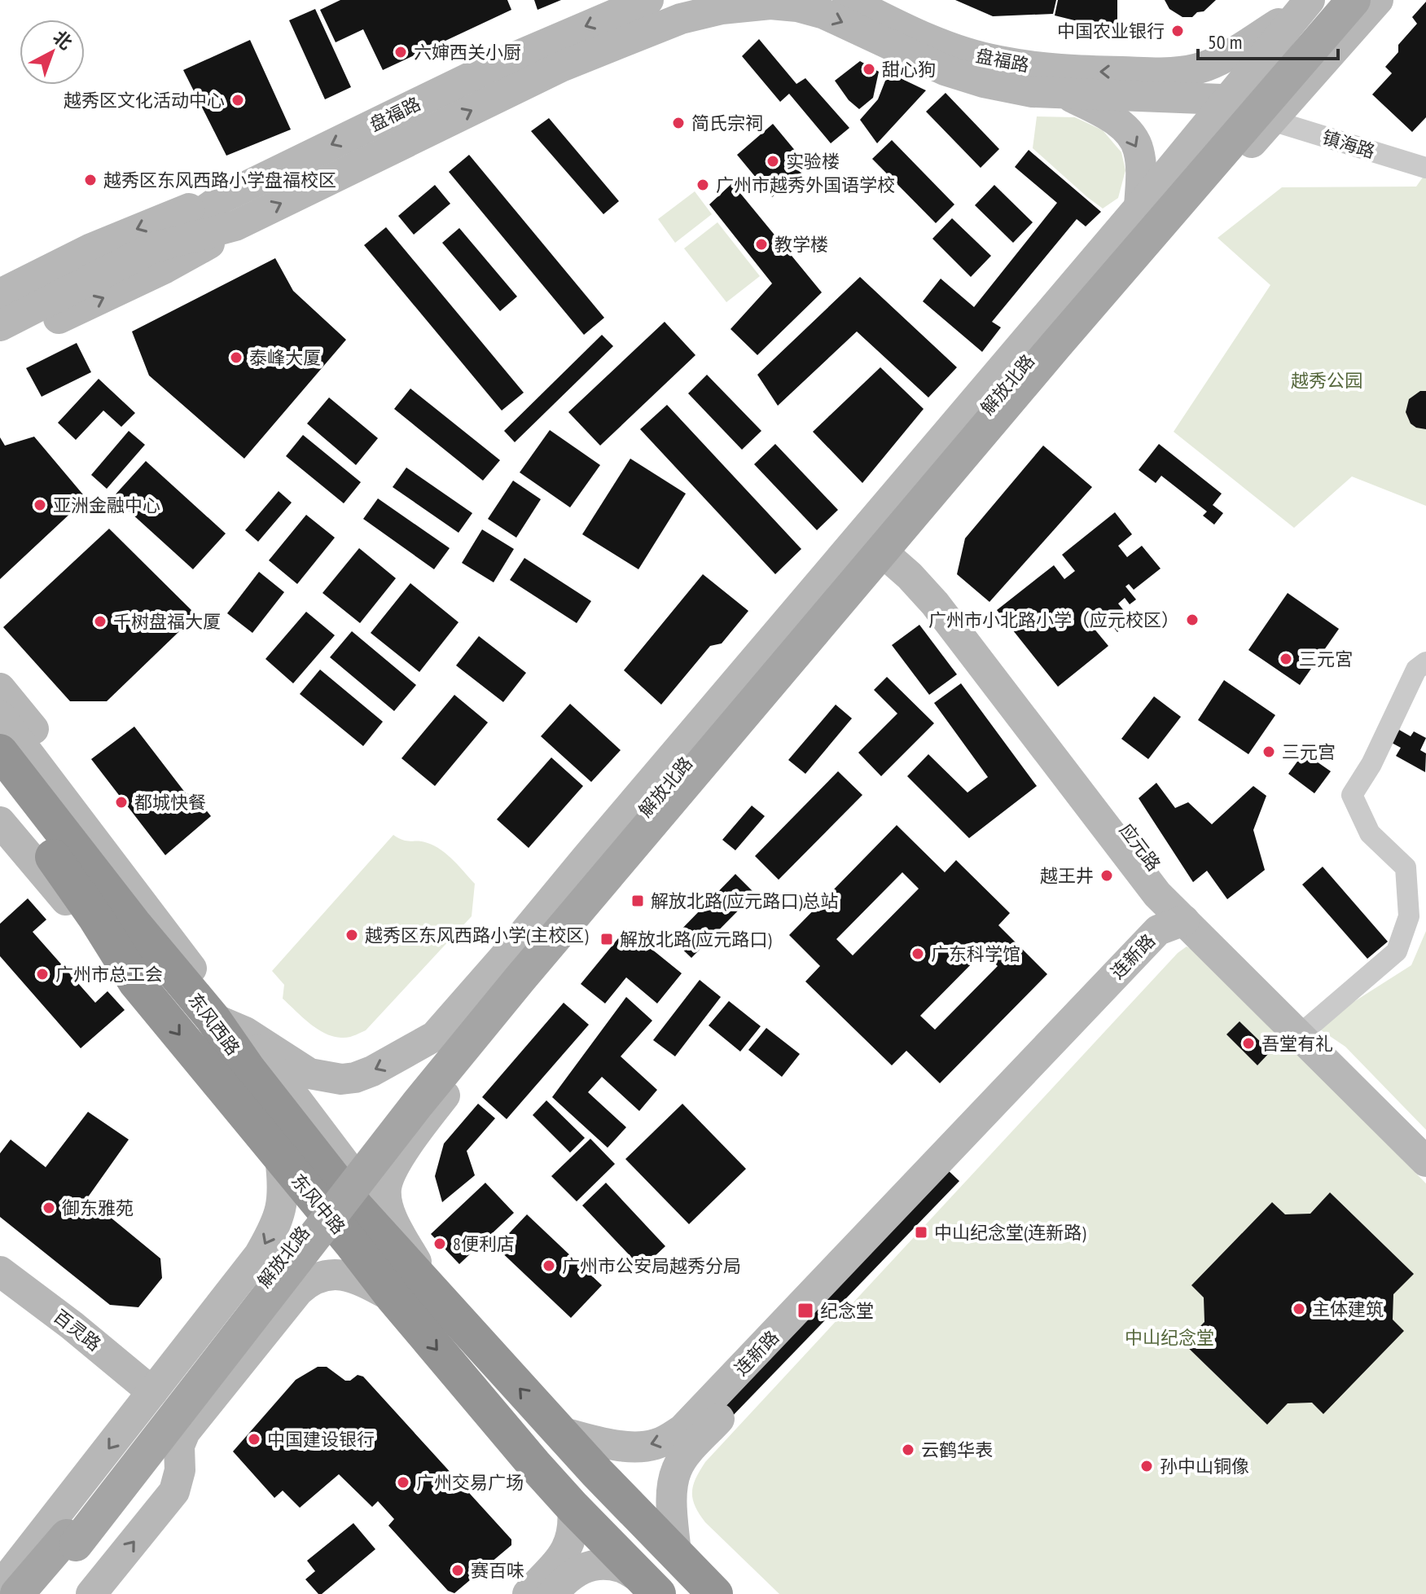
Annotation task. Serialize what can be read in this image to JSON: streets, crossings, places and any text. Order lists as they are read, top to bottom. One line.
{"streets":{"highway":["东风西路","东风中路"],"main road":["盘福路","解放北路","应元路","连新路","百灵路"],"street":["镇海路"]},"crossings":[["镇海路","解放北路"],["解放北路","应元路"],["解放北路","东风西路"],["应元路","连新路"]],"parks":["越秀公园","中山纪念堂"],"places":{"other":["中国农业银行","六婶西关小厨","甜心狗","越秀区文化活动中心","简氏宗祠","实验楼","越秀区东风西路小学盘福校区","广州市越秀外国语学校","教学楼","泰峰大厦","亚洲金融中心","广州市小北路小学（应元校区）","千树盘福大厦","三元宮","三元宫","都城快餐","越王井","越秀区东风西路小学(主校区)","广东科学馆","广州市总工会","吾堂有礼","御东雅苑","8便利店","广州市公安局越秀分局","主体建筑","中国建设银行","云鹤华表","孙中山铜像","广州交易广场","赛百味"],"transit":["解放北路(应元路口)总站","解放北路(应元路口)","中山纪念堂(连新路)","纪念堂"]},"scale_bar":"50 m","north":"top right"}
